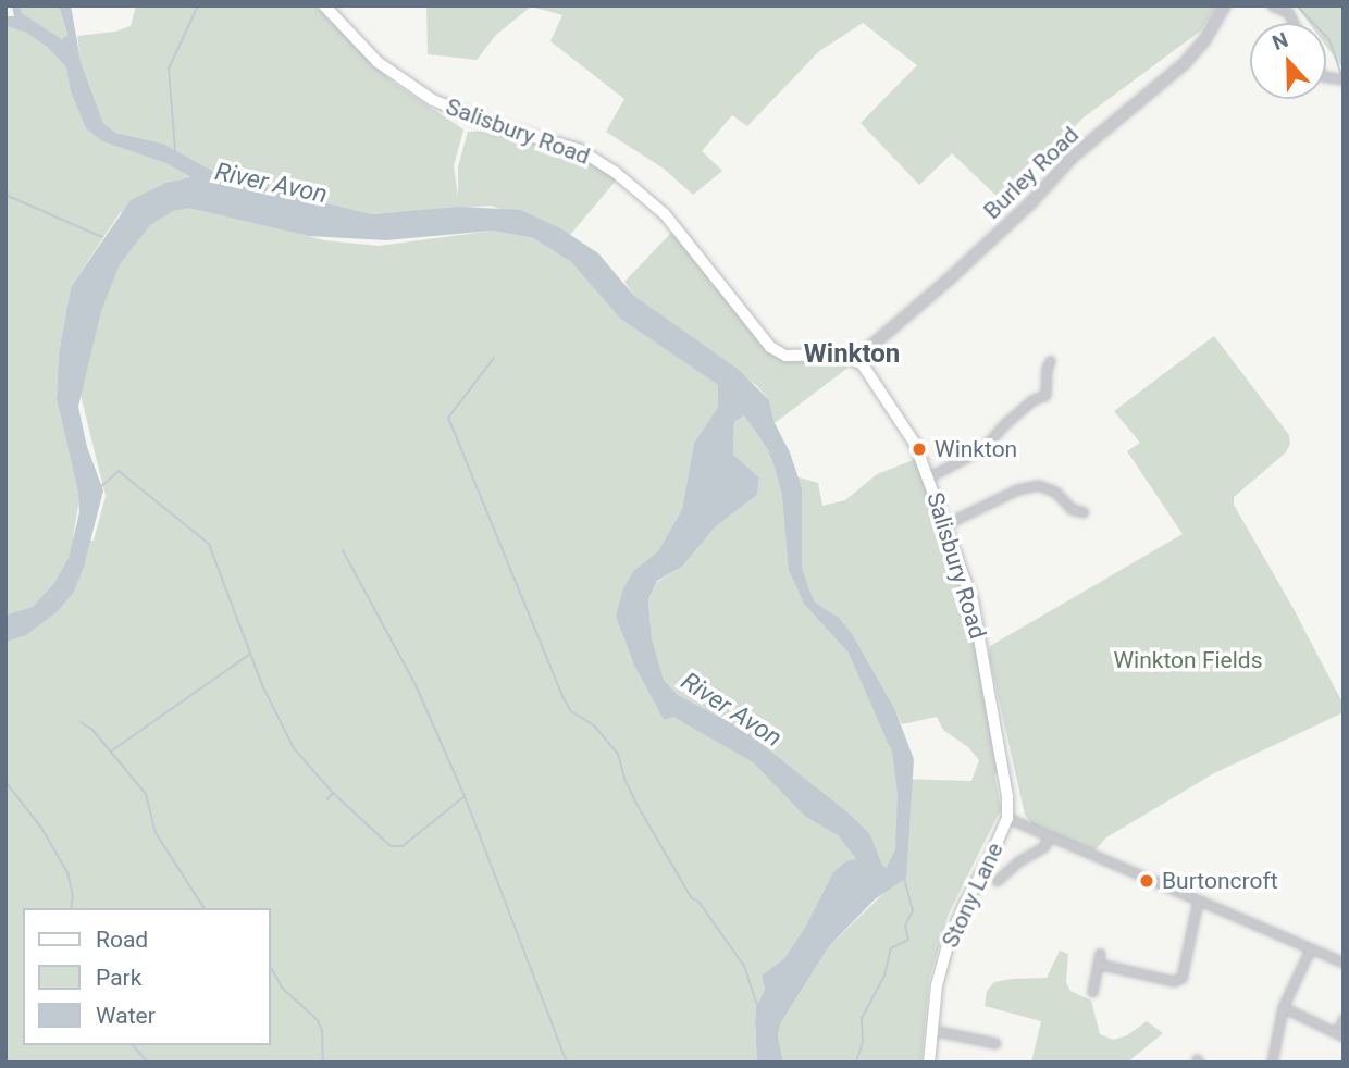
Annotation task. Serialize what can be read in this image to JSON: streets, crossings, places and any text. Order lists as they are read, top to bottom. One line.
{"streets":{"main road":["Salisbury Road","Stony Lane"],"street":["Burley Road"]},"crossings":[["Salisbury Road","Burley Road"],["Salisbury Road","Stony Lane"]],"districts":["Winkton"],"water":["River Avon"],"parks":["Winkton Fields"],"places":["Winkton","Burtoncroft"],"legend":["Road","Park","Water"],"north":"top"}
